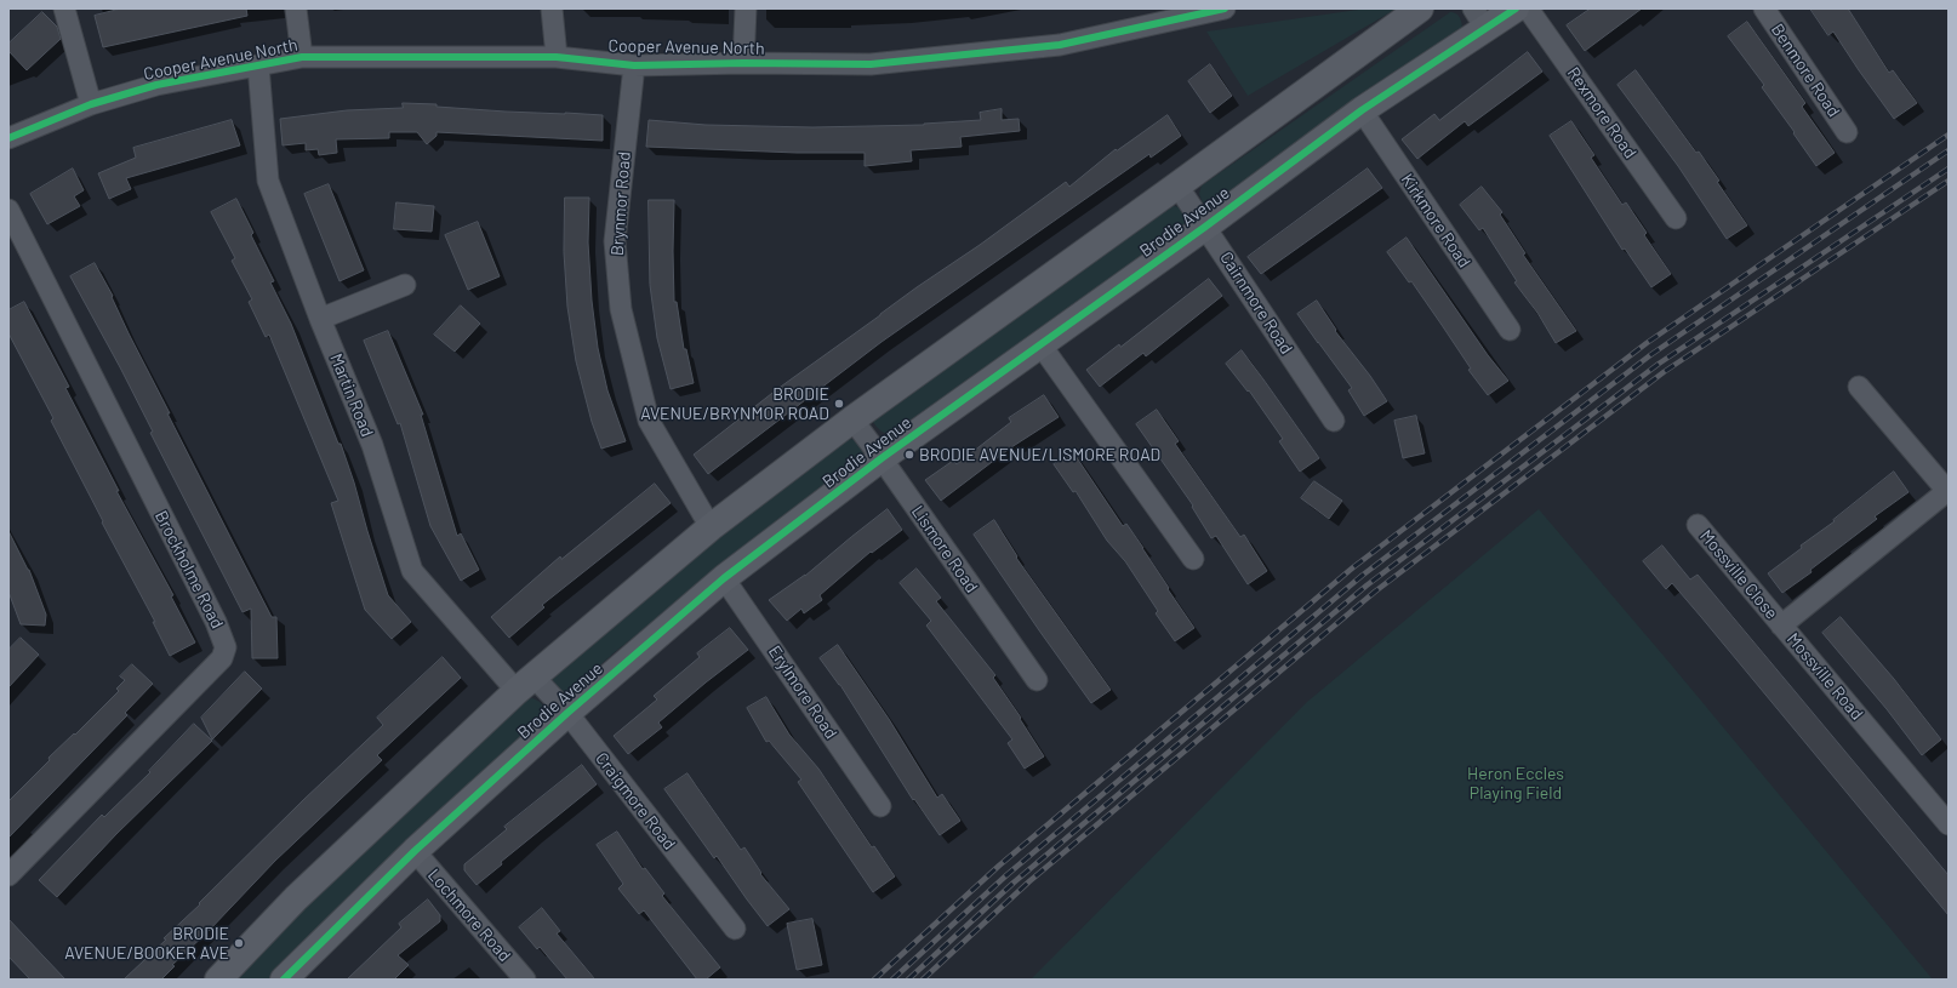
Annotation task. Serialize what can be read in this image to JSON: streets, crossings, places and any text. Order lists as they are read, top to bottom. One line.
{"streets":{"street":["Cooper Avenue North","Benmore Road","Rexmore Road","Brynmor Road","Kirkmore Road","Brodie Avenue","Cairnmore Road","Martin Road","Lismore Road","Brockholme Road","Mossville Close","Mossville Road","Erylmore Road","Craigmore Road","Lochmore Road"]},"crossings":[["Cooper Avenue North","Brynmor Road"],["Cooper Avenue North","Martin Road"],["Brynmor Road","Brodie Avenue"],["Kirkmore Road","Brodie Avenue"],["Brodie Avenue","Cairnmore Road"],["Brodie Avenue","Martin Road"],["Brodie Avenue","Lismore Road"],["Brodie Avenue","Erylmore Road"],["Brodie Avenue","Craigmore Road"],["Brodie Avenue","Lochmore Road"],["Martin Road","Craigmore Road"],["Mossville Close","Mossville Road"]],"parks":["Heron Eccles Playing Field"],"places":["BRODIE AVENUE/BRYNMOR ROAD","BRODIE AVENUE/LISMORE ROAD","BRODIE AVENUE/BOOKER AVE"]}
